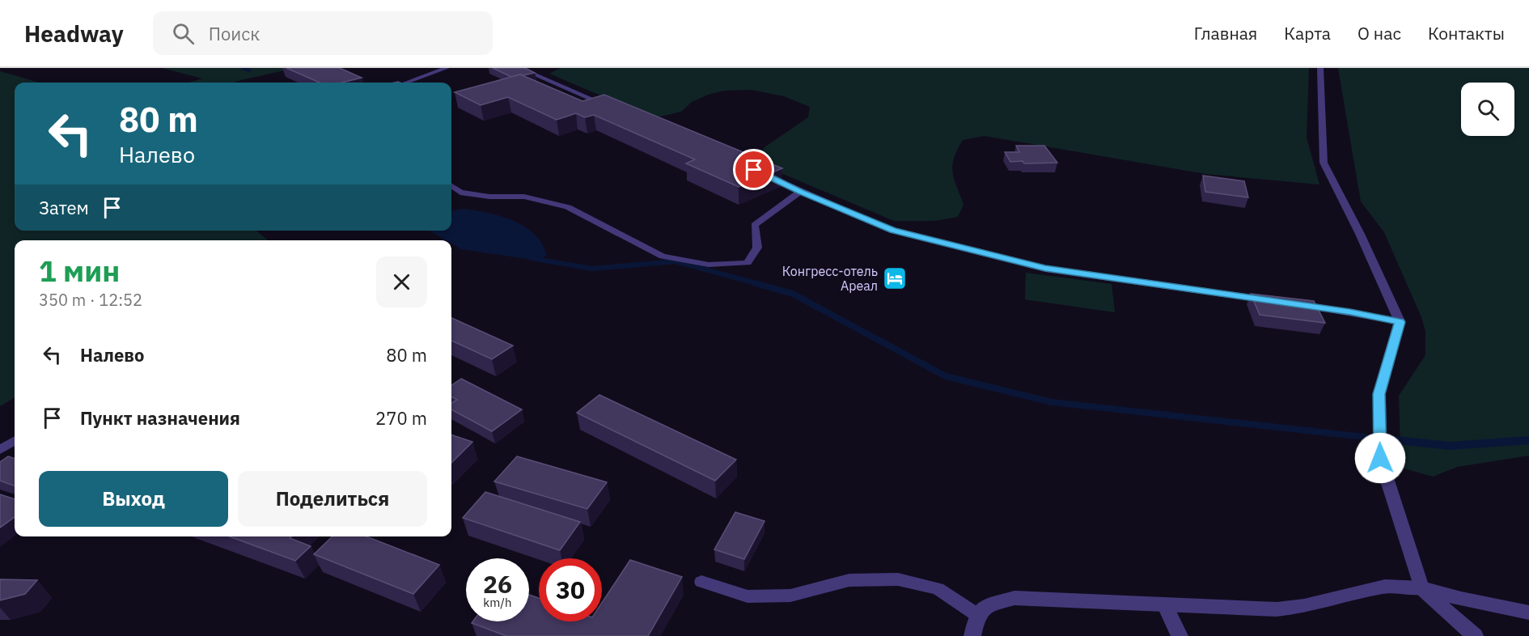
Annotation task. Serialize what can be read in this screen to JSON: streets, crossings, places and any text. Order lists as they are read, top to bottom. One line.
{"places":{"hotel":["Конгресс-отель Ареал"]},"page":{"header":"Headway","search":"Поиск","nav":["Главная","Карта","О нас","Контакты"],"turn":["80 m","Налево"],"then":"Затем","heading":["1 мин","350 m · 12:52"],"list":[{"name":"Налево","value":"80 m"},{"name":"Пункт назначения","value":"270 m"}],"buttons":["Выход","Поделиться"],"speed":"26 km/h","limit":"30"}}
